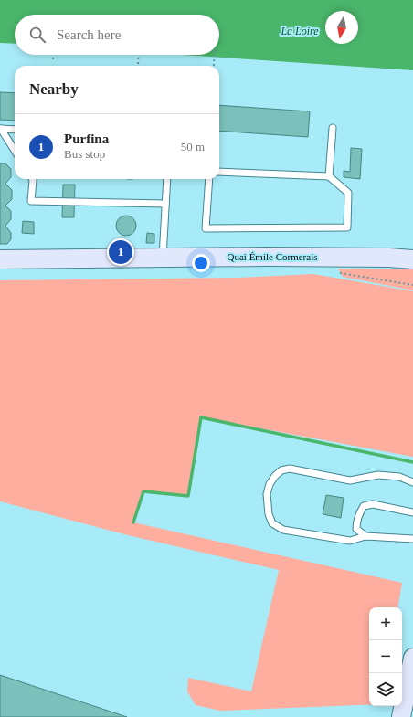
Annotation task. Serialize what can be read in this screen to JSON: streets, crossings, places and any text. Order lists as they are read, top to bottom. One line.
{"streets":{"main road":["Quai Émile Cormerais"]},"water":["La Loire"],"north":"bottom","page":{"search":"Search here","heading":"Nearby","list":[{"mark":"1","name":"Purfina","note":"Bus stop","value":"50 m"}],"pins":"1","map_buttons":["+","−"]}}
